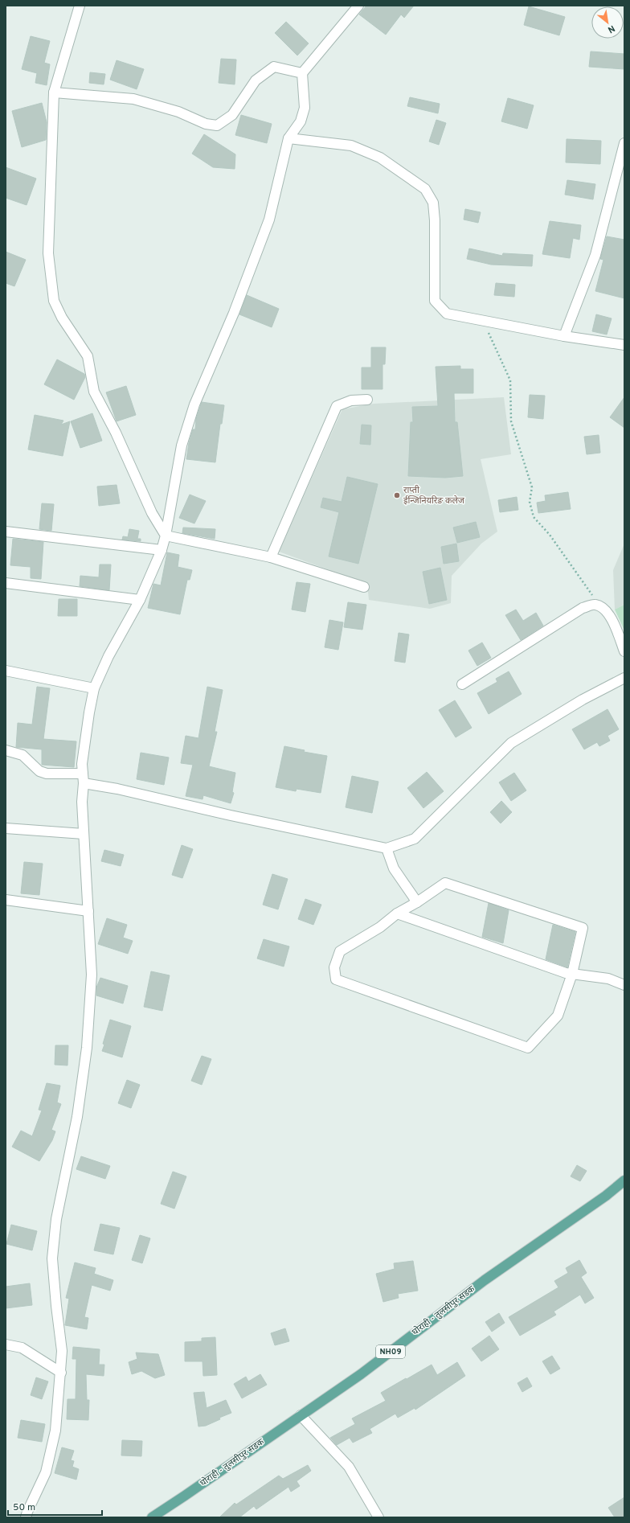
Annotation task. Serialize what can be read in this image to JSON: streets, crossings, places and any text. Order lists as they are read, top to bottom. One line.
{"streets":{"main road":["घोराही - तुलसीपुर सडक","NH09"]},"places":["राप्ती ईन्जिनियरिङ कलेज"],"scale_bar":"50 m","north":"bottom right"}
